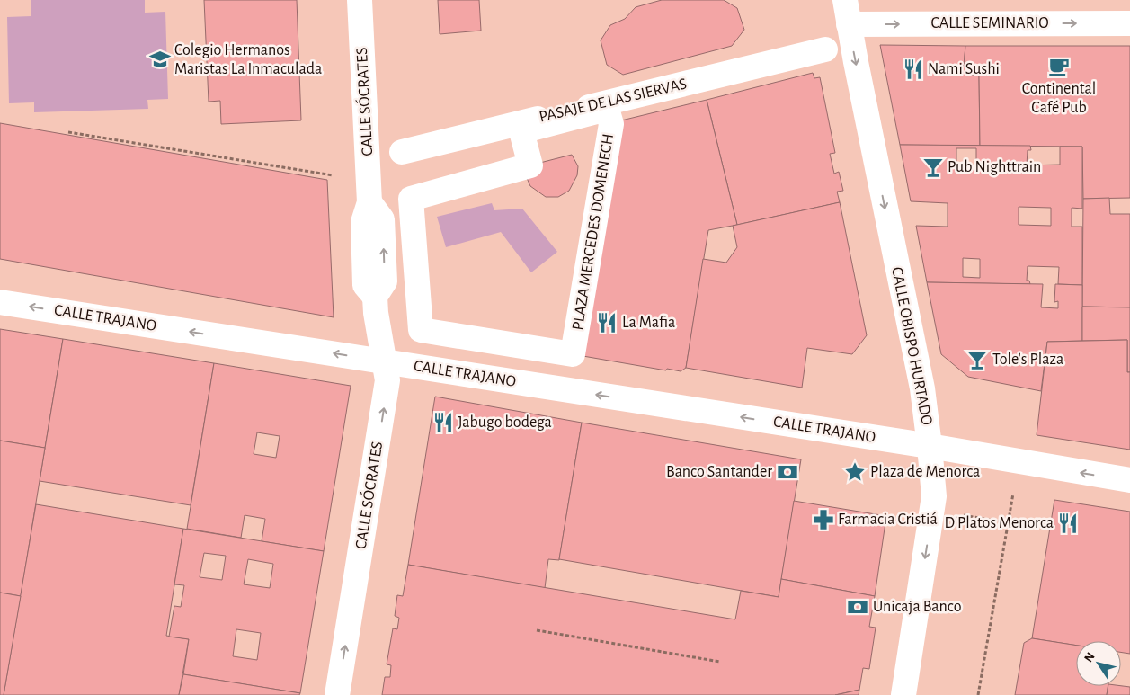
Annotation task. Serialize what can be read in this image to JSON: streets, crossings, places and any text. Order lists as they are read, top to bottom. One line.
{"streets":{"street":["CALLE SEMINARIO","PASAJE DE LAS SIERVAS","CALLE SÓCRATES","PLAZA MERCEDES DOMENECH","CALLE TRAJANO","CALLE OBISPO HURTADO"]},"crossings":[["CALLE SEMINARIO","CALLE OBISPO HURTADO"],["PASAJE DE LAS SIERVAS","PLAZA MERCEDES DOMENECH"],["CALLE SÓCRATES","CALLE TRAJANO"],["CALLE TRAJANO","CALLE OBISPO HURTADO"]],"one_way":["CALLE SEMINARIO","CALLE SÓCRATES","CALLE TRAJANO","CALLE OBISPO HURTADO"],"places":{"school or university":["Colegio Hermanos Maristas La Inmaculada"],"cafe":["Continental Café Pub"],"restaurant":["Nami Sushi","La Mafia","Jabugo bodega","D'Platos Menorca"],"bar":["Pub Nighttrain","Tole's Plaza"],"bank":["Banco Santander","Unicaja Banco"],"place":["Plaza de Menorca"],"pharmacy":["Farmacia Cristiá"]},"north":"top left"}
